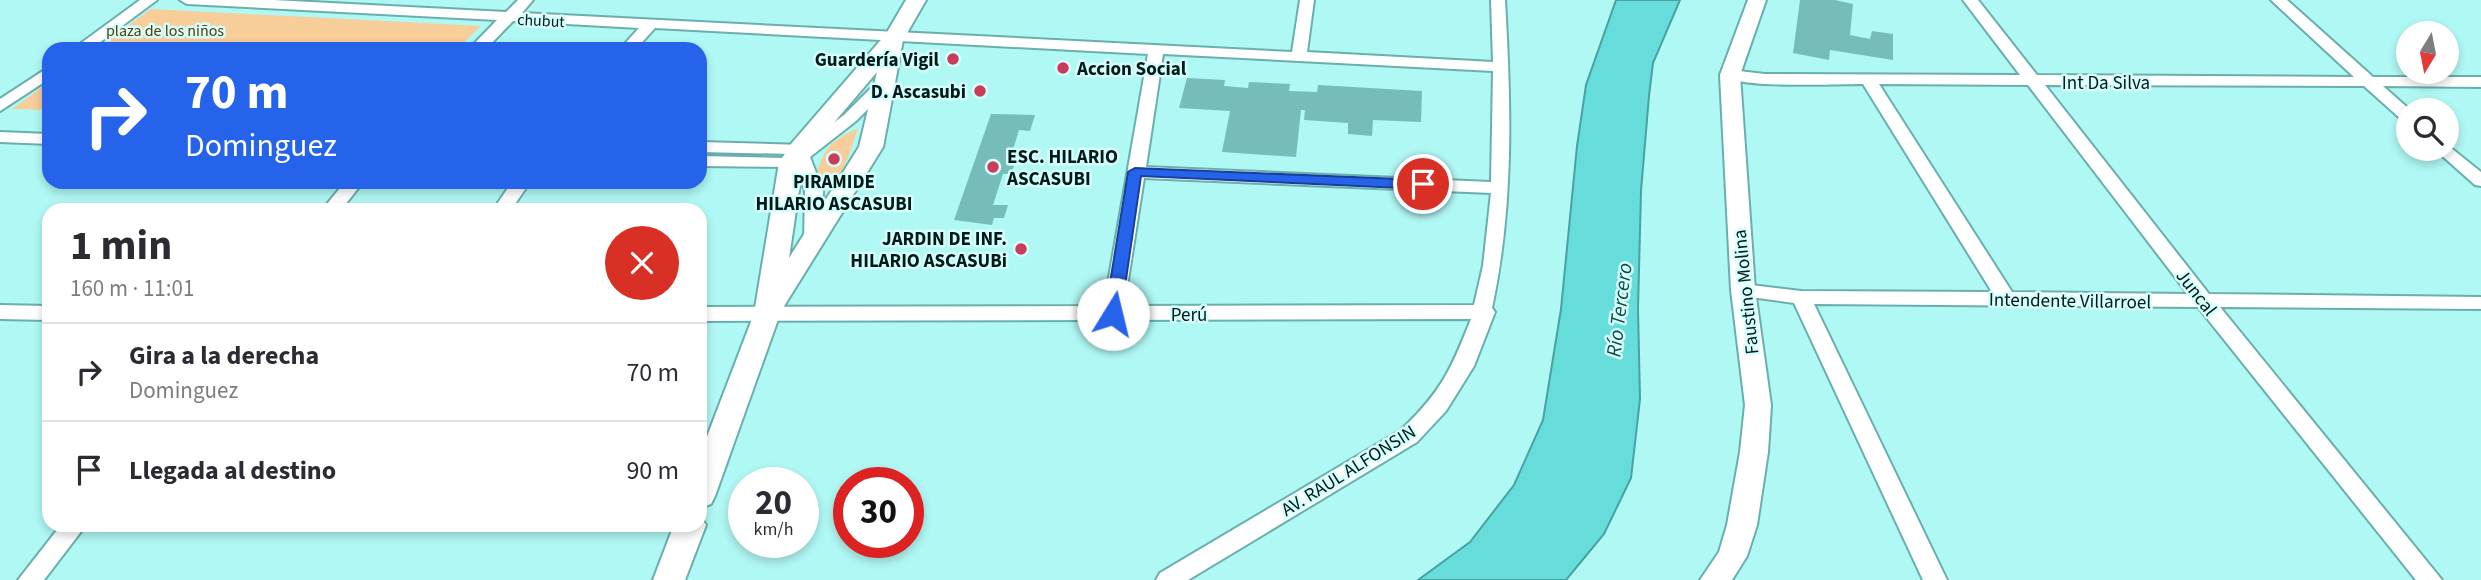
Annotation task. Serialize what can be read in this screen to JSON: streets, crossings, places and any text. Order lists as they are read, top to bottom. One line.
{"streets":{"street":["chubut","Int Da Silva","Faustino Molina","Juncal","Intendente Villarroel","Perú","AV. RAUL ALFONSIN"]},"crossings":[["chubut","AV. RAUL ALFONSIN"],["Int Da Silva","Faustino Molina"],["Int Da Silva","Juncal"],["Faustino Molina","Intendente Villarroel"],["Juncal","Intendente Villarroel"],["Perú","AV. RAUL ALFONSIN"]],"water":["Río Tercero"],"parks":["plaza de los niños"],"places":["Guardería Vigil","Accion Social","D. Ascasubi","PIRAMIDE HILARIO ASCASUBI","ESC. HILARIO ASCASUBI","JARDIN DE INF. HILARIO ASCASUBi"],"north":"bottom","page":{"turn":["70 m","Dominguez"],"heading":["1 min","160 m · 11:01"],"list":[{"name":"Gira a la derecha","note":"Dominguez","value":"70 m"},{"name":"Llegada al destino","value":"90 m"}],"speed":"20 km/h","limit":"30"}}
